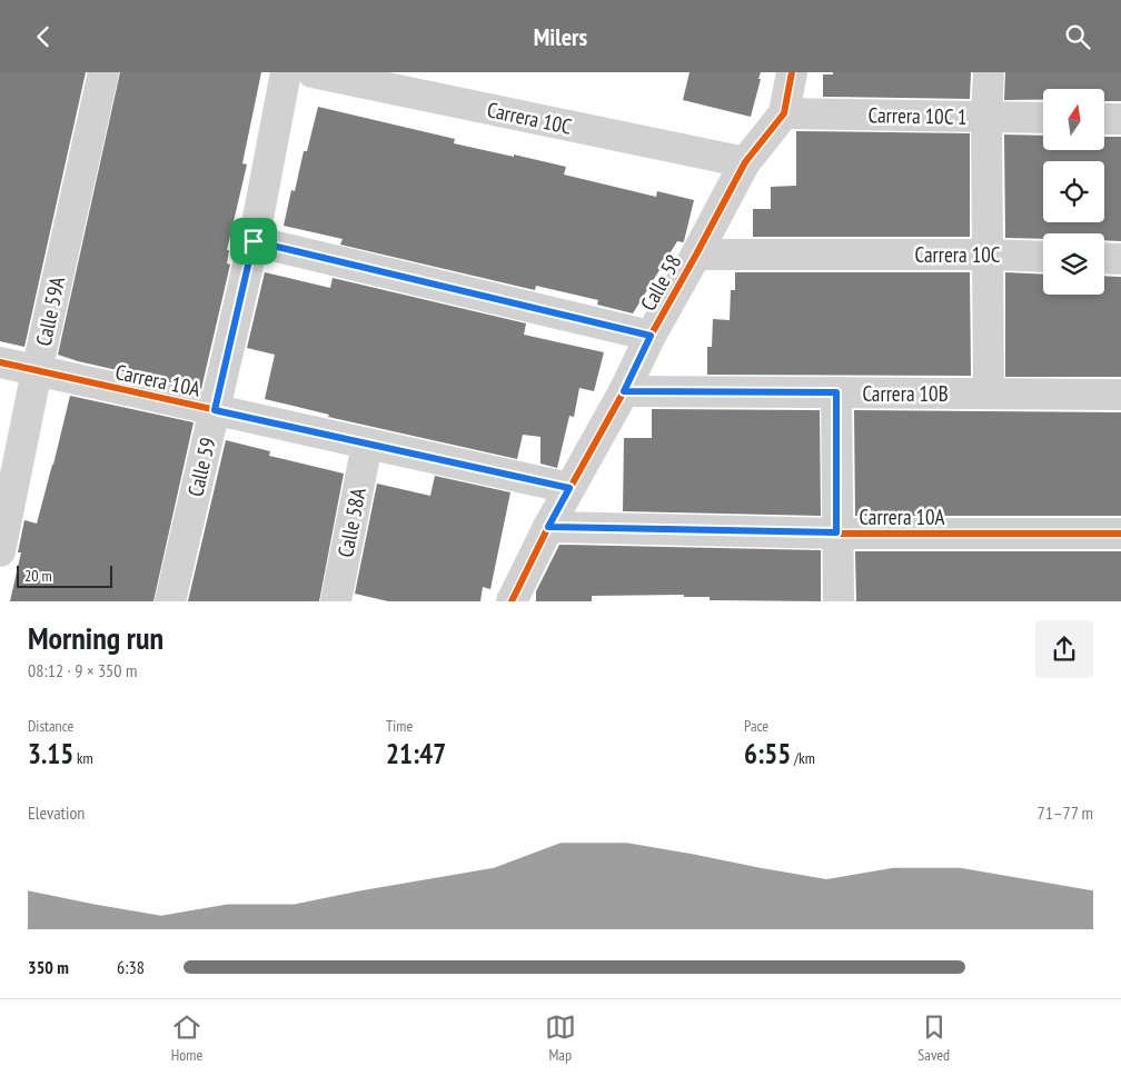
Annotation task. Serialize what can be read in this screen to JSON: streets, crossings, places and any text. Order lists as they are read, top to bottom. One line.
{"streets":{"street":["Carrera 10C 1","Carrera 10C","Calle 58","Calle 59A","Carrera 10A","Carrera 10B","Calle 59","Calle 58A"]},"crossings":[["Carrera 10C 1","Calle 58"],["Carrera 10C","Calle 58"],["Calle 58","Carrera 10A"],["Calle 58","Carrera 10B"],["Calle 59A","Carrera 10A"],["Carrera 10A","Calle 59"],["Carrera 10A","Calle 58A"]],"scale_bar":"20 m","north":"top","page":{"header":"Milers","scale":"20 m","heading":["Morning run","08:12 · 9 × 350 m"],"stats":[["Distance","3.15 km"],["Time","21:47"],["Pace","6:55 /km"]],"chart":["Elevation","71–77 m"],"list":[{"name":"350 m","note":"6:38"}],"tabs":["Home","Map","Saved"]}}
